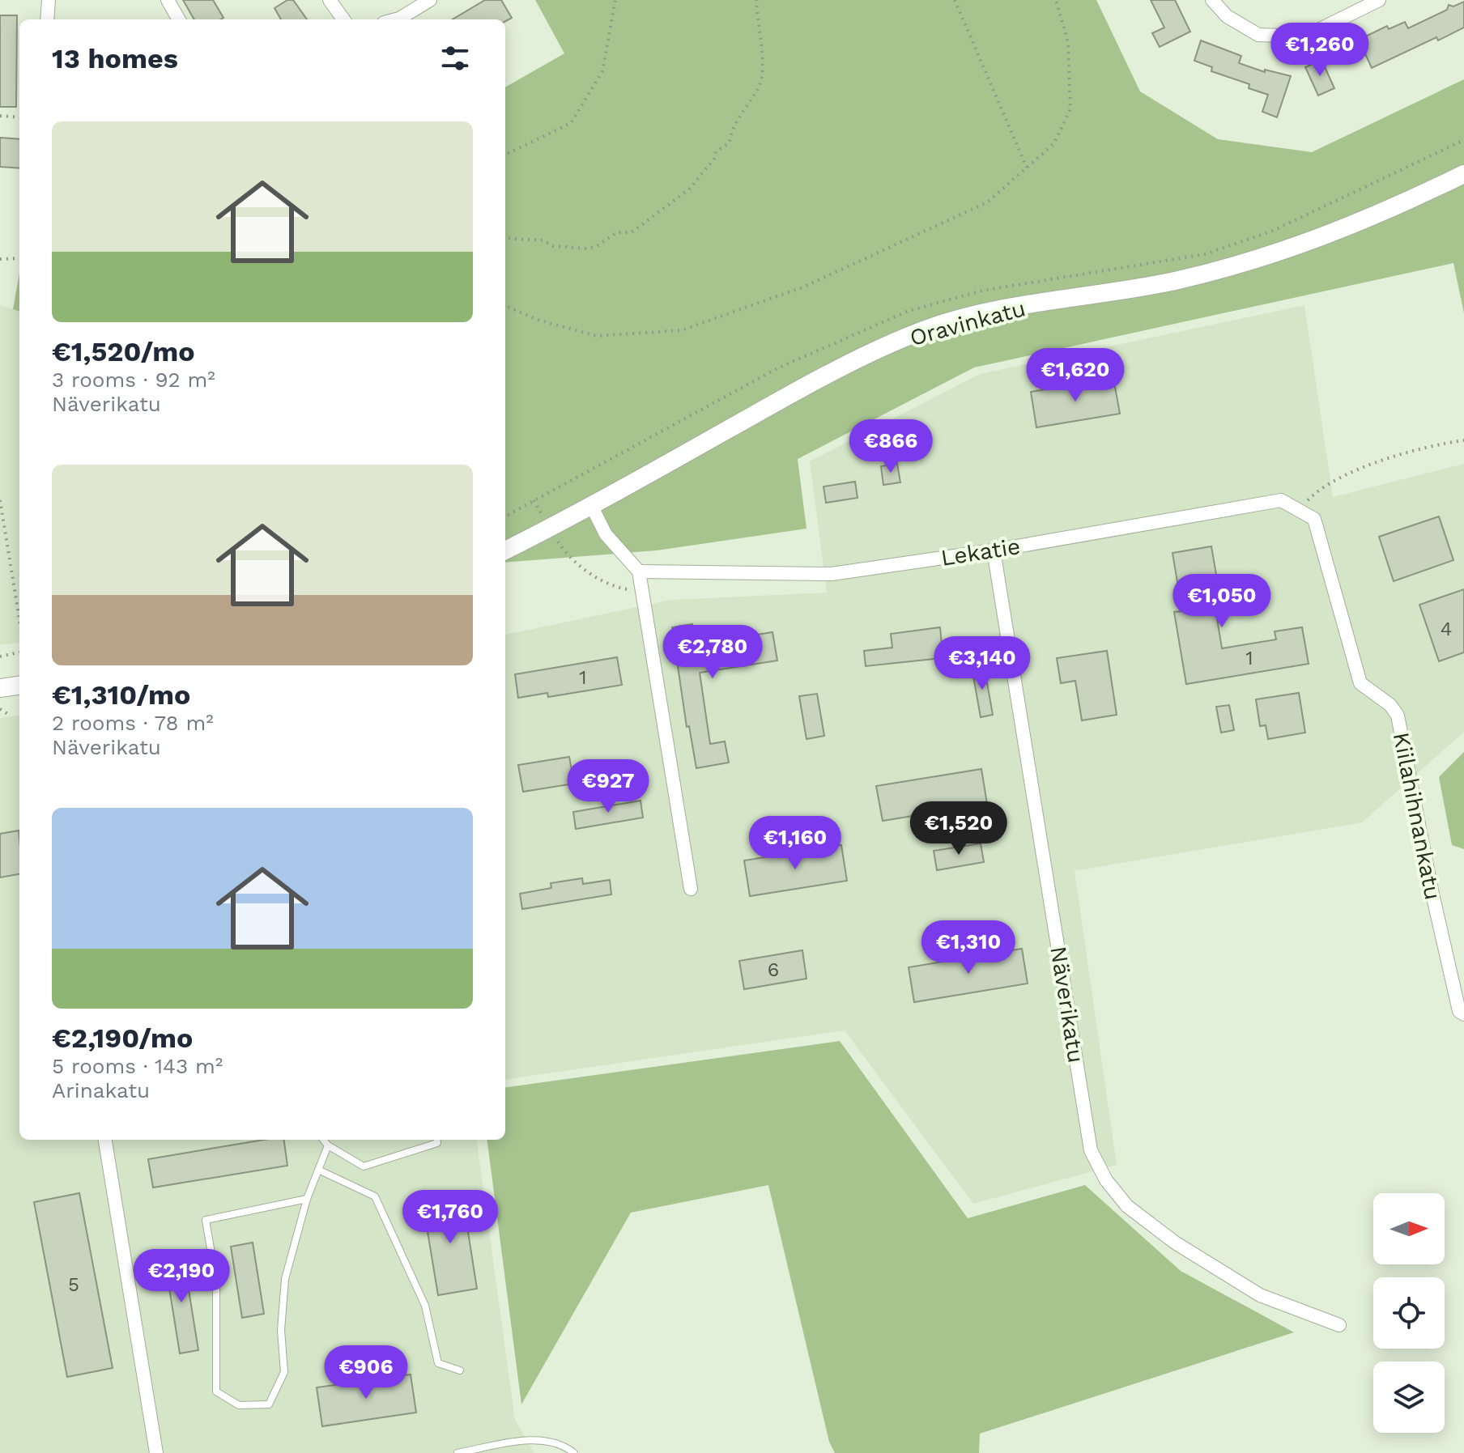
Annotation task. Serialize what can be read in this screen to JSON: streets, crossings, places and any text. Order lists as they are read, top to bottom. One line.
{"streets":{"street":["Oravinkatu","Lekatie","Kiilahihnankatu","Näverikatu"]},"crossings":[["Lekatie","Kiilahihnankatu"],["Lekatie","Näverikatu"]],"house_numbers":["4","1","1","6","5"],"north":"right","page":{"heading":"13 homes","price":["€1,260","€1,620","€866","€1,050","€2,780","€3,140","€927","€1,520","€1,160","€1,310","€1,760","€2,190","€906"],"list":[{"name":"€1,520/mo","note":"3 rooms · 92 m² · Näverikatu"},{"name":"€1,310/mo","note":"2 rooms · 78 m² · Näverikatu"},{"name":"€2,190/mo","note":"5 rooms · 143 m² · Arinakatu"}]}}
